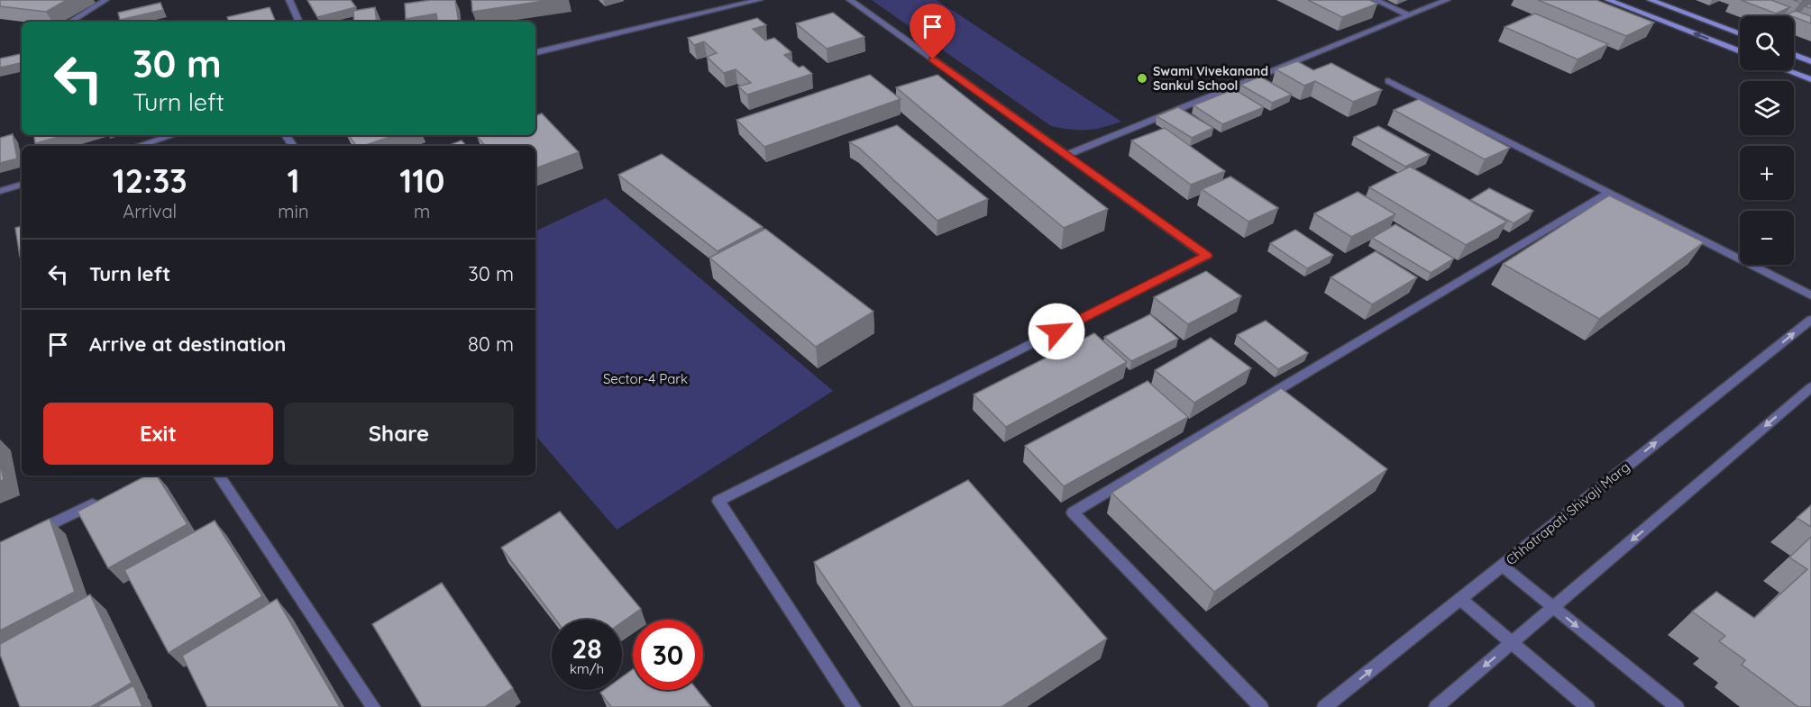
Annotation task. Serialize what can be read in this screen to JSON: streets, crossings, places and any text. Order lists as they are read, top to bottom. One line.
{"streets":{"street":["Chhatrapati Shivaji Marg"]},"parks":["Sector-4 Park"],"places":["Swami Vivekanand Sankul School"],"page":{"map_buttons":["+","−"],"turn":["30 m","Turn left"],"eta":["12:33","Arrival","1","min","110","m"],"list":[{"name":"Turn left","value":"30 m"},{"name":"Arrive at destination","value":"80 m"}],"buttons":["Exit","Share"],"speed":"28 km/h","limit":"30"}}
